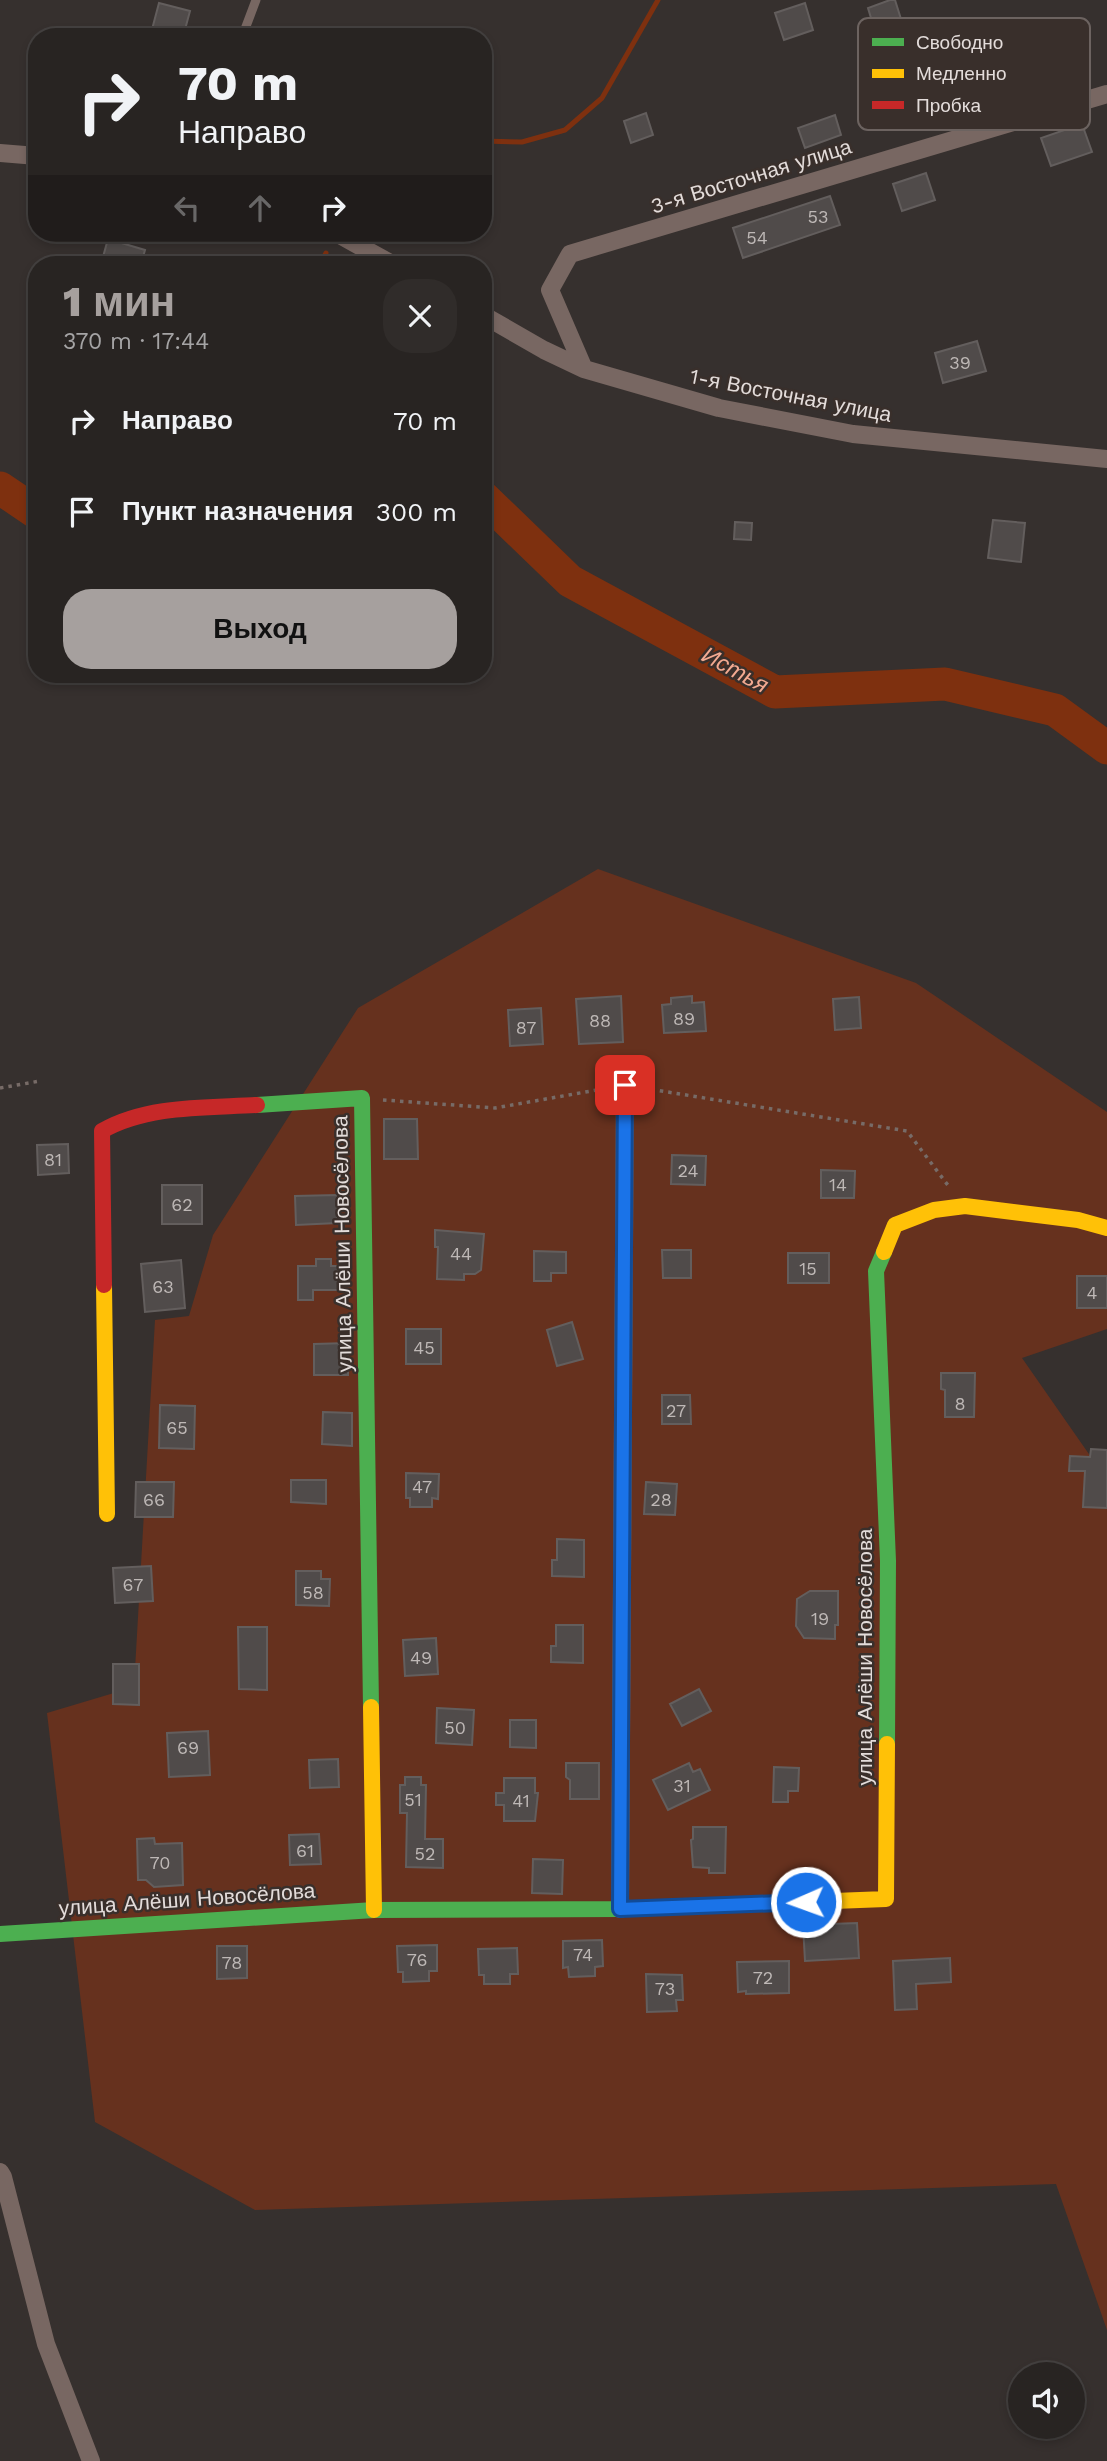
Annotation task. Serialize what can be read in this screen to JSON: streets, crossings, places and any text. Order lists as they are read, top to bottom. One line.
{"streets":{"street":["3-я Восточная улица","1-я Восточная улица","улица Алёши Новосёлова"]},"crossings":[["3-я Восточная улица","1-я Восточная улица"]],"water":["Истья"],"house_numbers":["53","54","39","89","88","87","81","24","14","62","44","15","63","4","45","8","27","65","47","66","28","67","58","19","49","50","69","31","51","41","61","52","70","74","76","78","72","73"],"legend":["Свободно","Медленно","Пробка"],"page":{"turn":["70 m","Направо"],"heading":["1 мин","370 m · 17:44"],"list":[{"name":"Направо","value":"70 m"},{"name":"Пункт назначения","value":"300 m"}],"buttons":"Выход"}}
